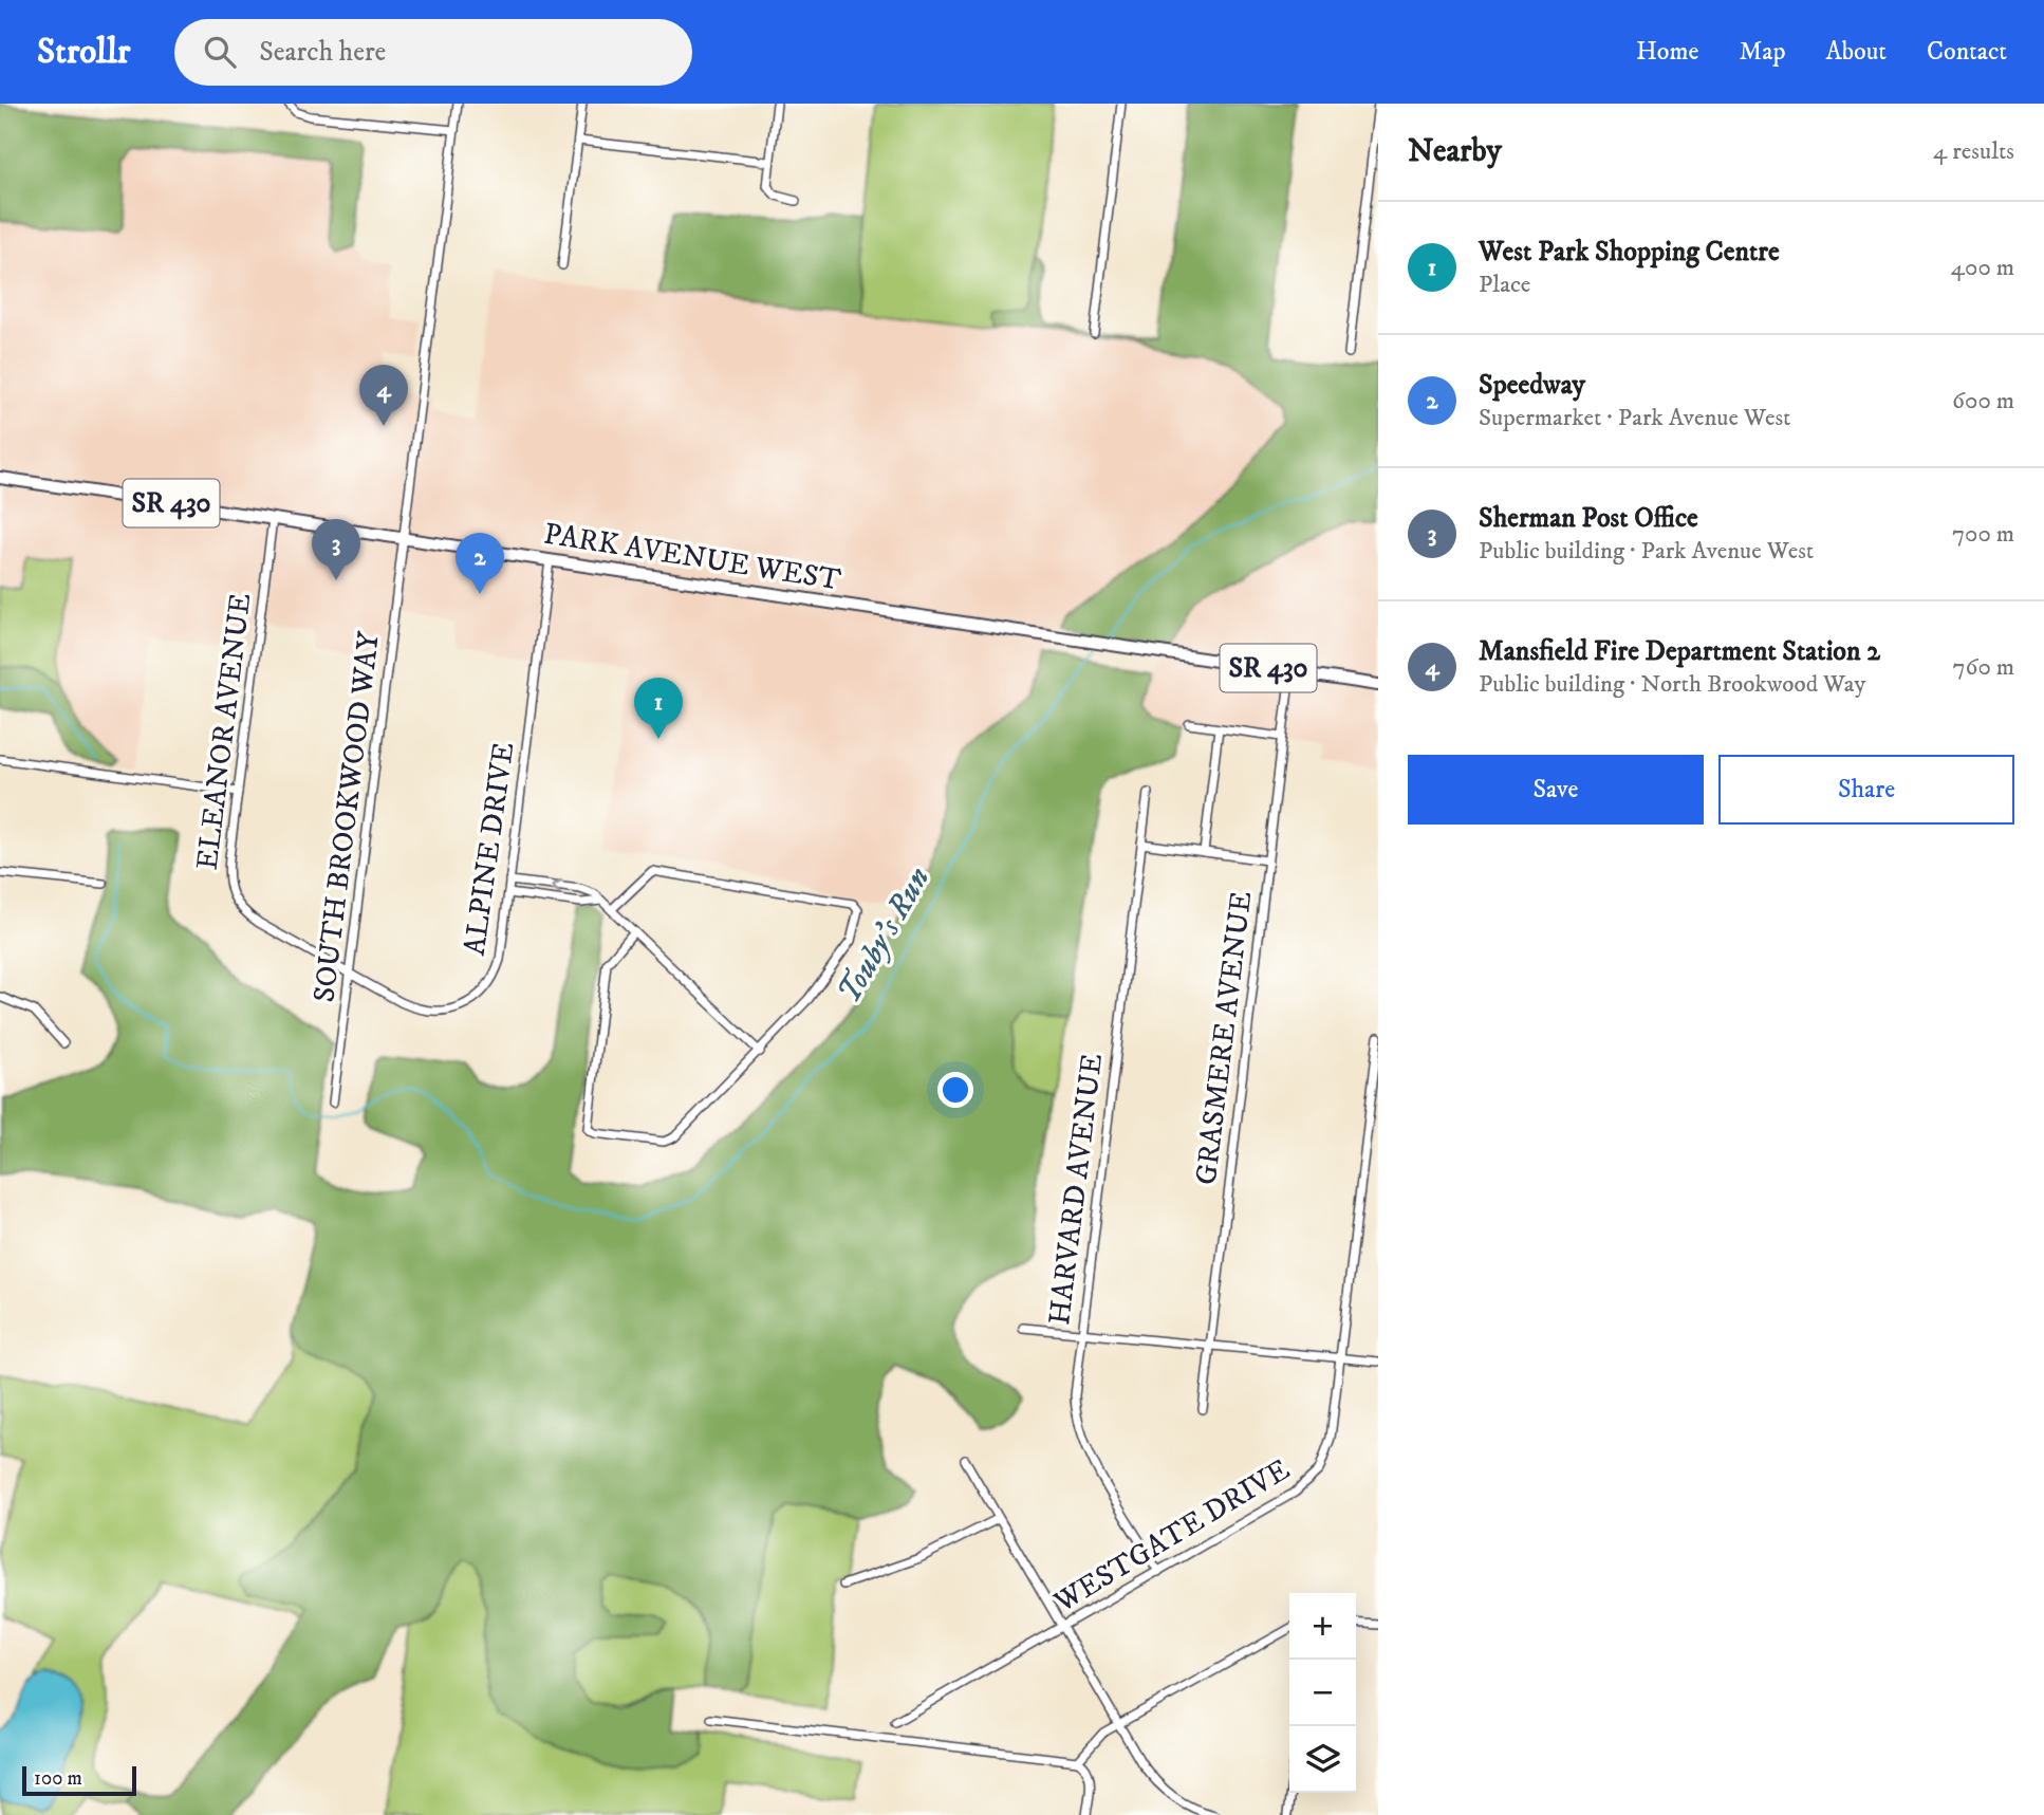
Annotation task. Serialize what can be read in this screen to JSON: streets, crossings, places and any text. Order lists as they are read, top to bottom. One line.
{"streets":{"main road":["SR 430","PARK AVENUE WEST"],"street":["ELEANOR AVENUE","SOUTH BROOKWOOD WAY","ALPINE DRIVE","GRASMERE AVENUE","HARVARD AVENUE","WESTGATE DRIVE"]},"crossings":[["PARK AVENUE WEST","ELEANOR AVENUE"],["PARK AVENUE WEST","SOUTH BROOKWOOD WAY"],["PARK AVENUE WEST","ALPINE DRIVE"],["PARK AVENUE WEST","GRASMERE AVENUE"],["ELEANOR AVENUE","SOUTH BROOKWOOD WAY"],["ELEANOR AVENUE","ALPINE DRIVE"],["SOUTH BROOKWOOD WAY","ALPINE DRIVE"],["HARVARD AVENUE","WESTGATE DRIVE"]],"water":["Touby's Run"],"scale_bar":"100 m","page":{"header":"Strollr","search":"Search here","nav":["Home","Map","About","Contact"],"heading":["Nearby","4 results"],"list":[{"mark":"1","name":"West Park Shopping Centre","note":"Place","value":"400 m"},{"mark":"2","name":"Speedway","note":"Supermarket · Park Avenue West","value":"600 m"},{"mark":"3","name":"Sherman Post Office","note":"Public building · Park Avenue West","value":"700 m"},{"mark":"4","name":"Mansfield Fire Department Station 2","note":"Public building · North Brookwood Way","value":"760 m"}],"pins":["4","3","2","1"],"buttons":["Save","Share"],"map_buttons":["+","−"],"scale":"100 m"}}
